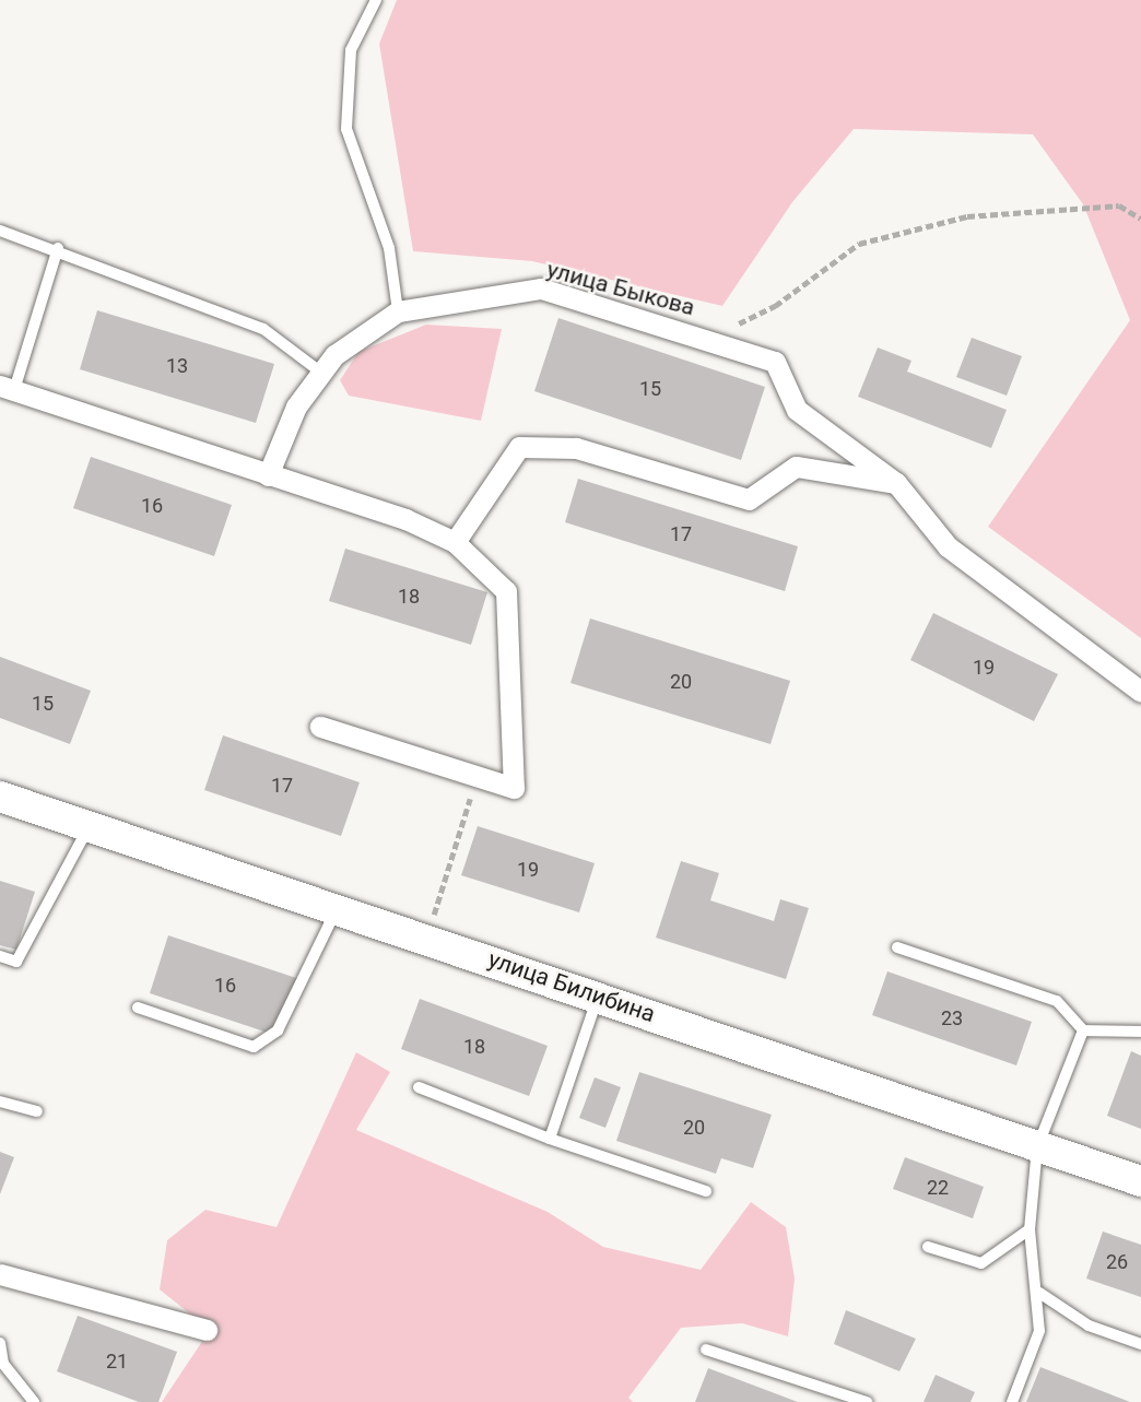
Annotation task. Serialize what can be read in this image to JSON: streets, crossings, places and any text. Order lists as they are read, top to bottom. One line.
{"streets":{"street":["улица Быкова","улица Билибина"]},"house_numbers":["13","15","16","17","18","19","20","15","17","19","16","23","18","20","22","26","21"]}
